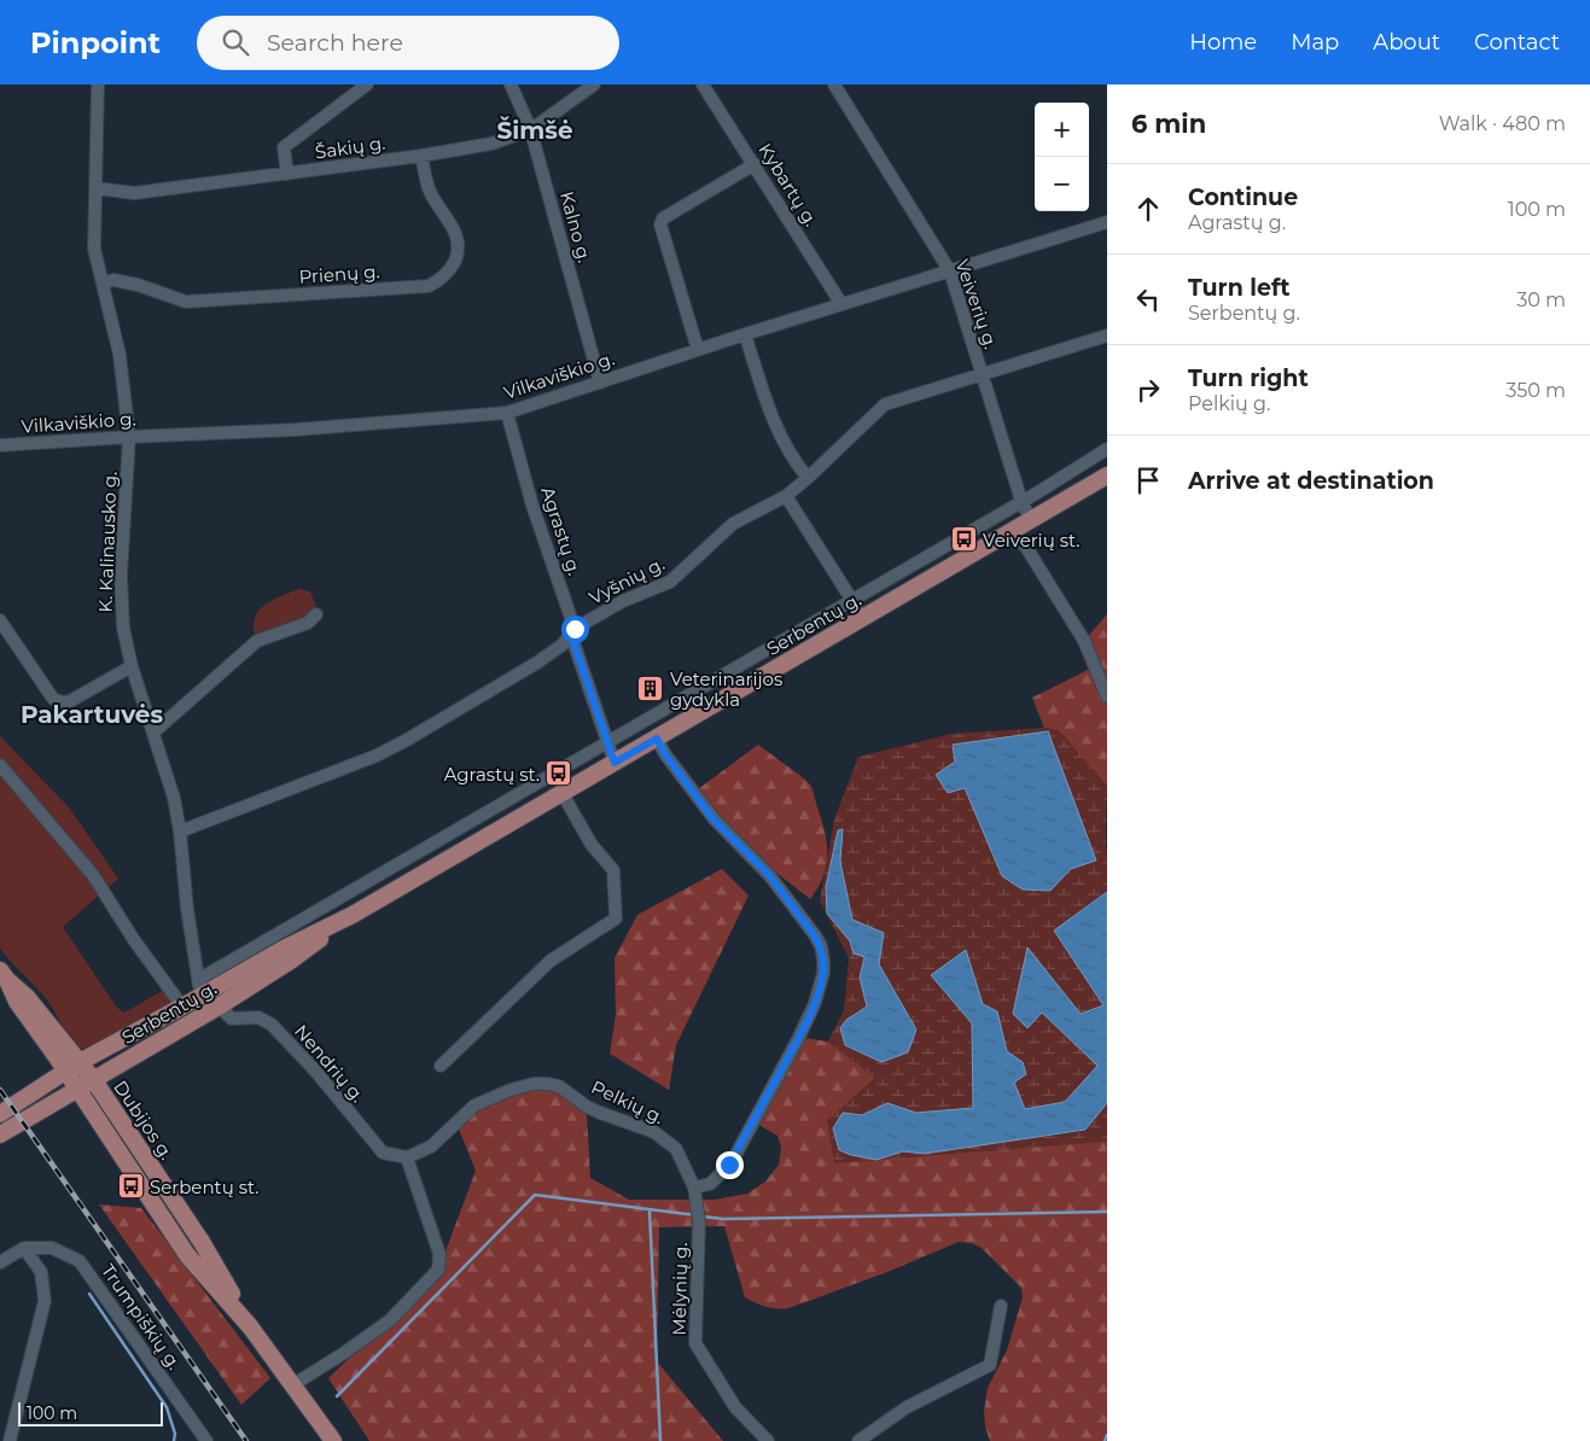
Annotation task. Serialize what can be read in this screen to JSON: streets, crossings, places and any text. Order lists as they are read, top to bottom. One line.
{"streets":{"main road":["Serbentų g.","Dubijos g."],"street":["Šakių g.","Kybartų g.","Kalno g.","Prienų g.","Veiverių g.","Vilkaviškio g.","Agrastų g.","K. Kalinausko g.","Vyšnių g.","Nendrių g.","Pelkių g.","Mėlynių g.","Trumpiškių g."]},"crossings":[["Šakių g.","Kalno g."],["Šakių g.","Prienų g."],["Šakių g.","K. Kalinausko g."],["Kybartų g.","Vilkaviškio g."],["Kalno g.","Vilkaviškio g."],["Prienų g.","K. Kalinausko g."],["Veiverių g.","Vilkaviškio g."],["Veiverių g.","Vyšnių g."],["Veiverių g.","Serbentų g."],["Vilkaviškio g.","Agrastų g."],["Vilkaviškio g.","K. Kalinausko g."],["Agrastų g.","Vyšnių g."],["Agrastų g.","Serbentų g."],["K. Kalinausko g.","Vyšnių g."],["K. Kalinausko g.","Serbentų g."],["Serbentų g.","Nendrių g."],["Serbentų g.","Dubijos g."],["Nendrių g.","Pelkių g."],["Pelkių g.","Mėlynių g."]],"districts":["Šimšė","Pakartuvės"],"places":{"bus stop":["Veiverių st.","Agrastų st.","Serbentų st."],"building":["Veterinarijos gydykla"]},"scale_bar":"100 m","page":{"header":"Pinpoint","search":"Search here","nav":["Home","Map","About","Contact"],"heading":["6 min","Walk · 480 m"],"map_buttons":["+","−"],"list":[["Continue","Agrastų g.","100 m"],["Turn left","Serbentų g.","30 m"],["Turn right","Pelkių g.","350 m"],"Arrive at destination"],"scale":"100 m"}}
